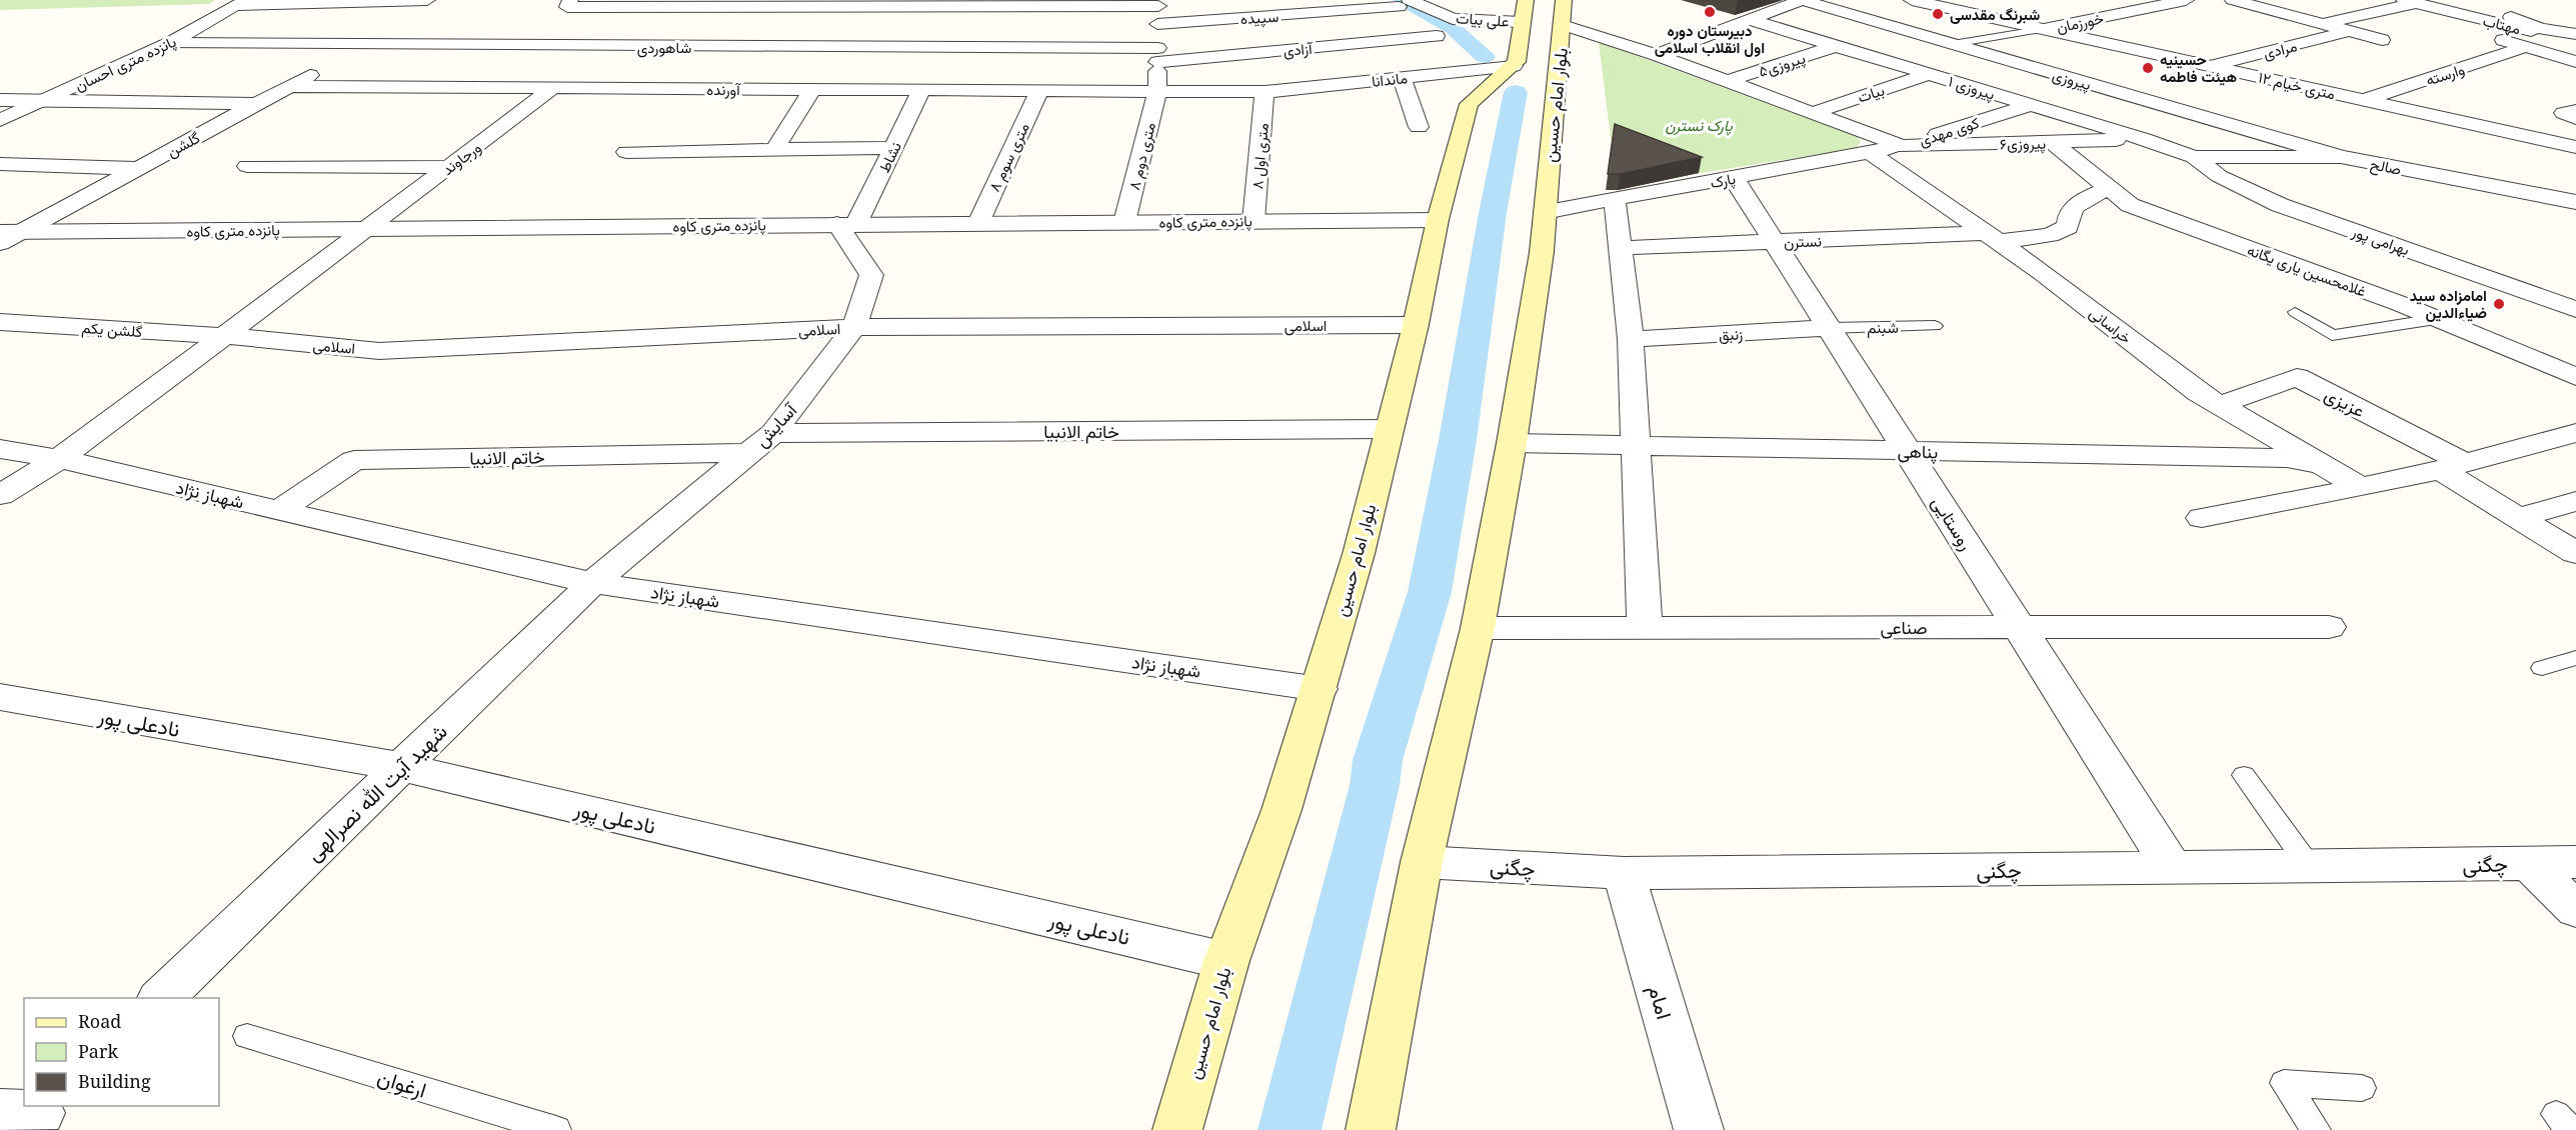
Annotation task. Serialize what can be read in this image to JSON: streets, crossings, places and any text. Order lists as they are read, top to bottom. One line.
{"streets":{"main road":["بلوار امام حسین"],"street":["سپیده","علی بیات","خورزمان","مهتاب","شاهوردی","آزادی","مرادی","پانزده متری احسان","پیروزی۵","وارسته","ماندانا","پیروزی","۱۲ متری خیام","پیروزی ۱","آورنده","بیات","کوی مهدی","پیروزی۶","گلشن","۸ متری دوم","۸ متری اول","نشاط","۸ متری سوم","ورجاوند","صالح","پارک","پانزده متری کاوه","بهرامی پور","نسترن","غلامحسین یاری یگانه","اسلامی","خراسانی","گلشن یکم","زنبق","عزیزی","آسایش","خاتم الانبیا","پناهی","شهباز نژاد","روستایی","صناعی","نادعلی پور","شهید آیت الله نصرالهی","چگنی","امام"],"lane":["شبنم","ارغوان"]},"crossings":[["سپیده","علی بیات"],["علی بیات","آزادی"],["علی بیات","ماندانا"],["علی بیات","بلوار امام حسین"],["خورزمان","۱۲ متری خیام"],["مهتاب","وارسته"],["شاهوردی","آزادی"],["شاهوردی","پانزده متری احسان"],["شاهوردی","گلشن"],["مرادی","۱۲ متری خیام"],["پیروزی۵","پیروزی ۱"],["وارسته","۱۲ متری خیام"],["ماندانا","آورنده"],["ماندانا","بلوار امام حسین"],["ماندانا","۸ متری دوم"],["ماندانا","۸ متری اول"],["پیروزی","صالح"],["پیروزی ۱","بیات"],["پیروزی ۱","کوی مهدی"],["پیروزی ۱","پیروزی۶"],["پیروزی ۱","صالح"],["پیروزی ۱","بهرامی پور"],["آورنده","گلشن"],["آورنده","۸ متری دوم"],["آورنده","نشاط"],["آورنده","۸ متری سوم"],["آورنده","ورجاوند"],["بلوار امام حسین","پارک"],["بلوار امام حسین","پانزده متری کاوه"],["بلوار امام حسین","اسلامی"],["بلوار امام حسین","خاتم الانبیا"],["بلوار امام حسین","پناهی"],["بلوار امام حسین","شهباز نژاد"],["بلوار امام حسین","صناعی"],["بلوار امام حسین","نادعلی پور"],["بلوار امام حسین","چگنی"],["کوی مهدی","پیروزی۶"],["کوی مهدی","پارک"],["پیروزی۶","پارک"],["پیروزی۶","غلامحسین یاری یگانه"],["گلشن","پانزده متری کاوه"],["۸ متری دوم","پانزده متری کاوه"],["۸ متری اول","پانزده متری کاوه"],["نشاط","پانزده متری کاوه"],["نشاط","آسایش"],["۸ متری سوم","پانزده متری کاوه"],["ورجاوند","پانزده متری کاوه"],["ورجاوند","اسلامی"],["ورجاوند","گلشن یکم"],["ورجاوند","شهباز نژاد"],["صالح","بهرامی پور"],["پارک","خراسانی"],["پارک","روستایی"],["پانزده متری کاوه","آسایش"],["نسترن","غلامحسین یاری یگانه"],["نسترن","خراسانی"],["نسترن","روستایی"],["اسلامی","گلشن یکم"],["اسلامی","آسایش"],["خراسانی","عزیزی"],["خراسانی","پناهی"],["شبنم","زنبق"],["شبنم","روستایی"],["زنبق","روستایی"],["آسایش","خاتم الانبیا"],["آسایش","شهباز نژاد"],["آسایش","شهید آیت الله نصرالهی"],["خاتم الانبیا","شهباز نژاد"],["پناهی","روستایی"],["شهباز نژاد","شهید آیت الله نصرالهی"],["روستایی","صناعی"],["روستایی","چگنی"],["نادعلی پور","شهید آیت الله نصرالهی"],["چگنی","امام"]],"parks":["پارک نسترن"],"places":["دبیرستان دوره اول انقلاب اسلامی","شبرنگ مقدسی","حسینیه هیئت فاطمه","امامزاده سید ضیاءالدین"],"legend":["Road","Park","Building"]}
